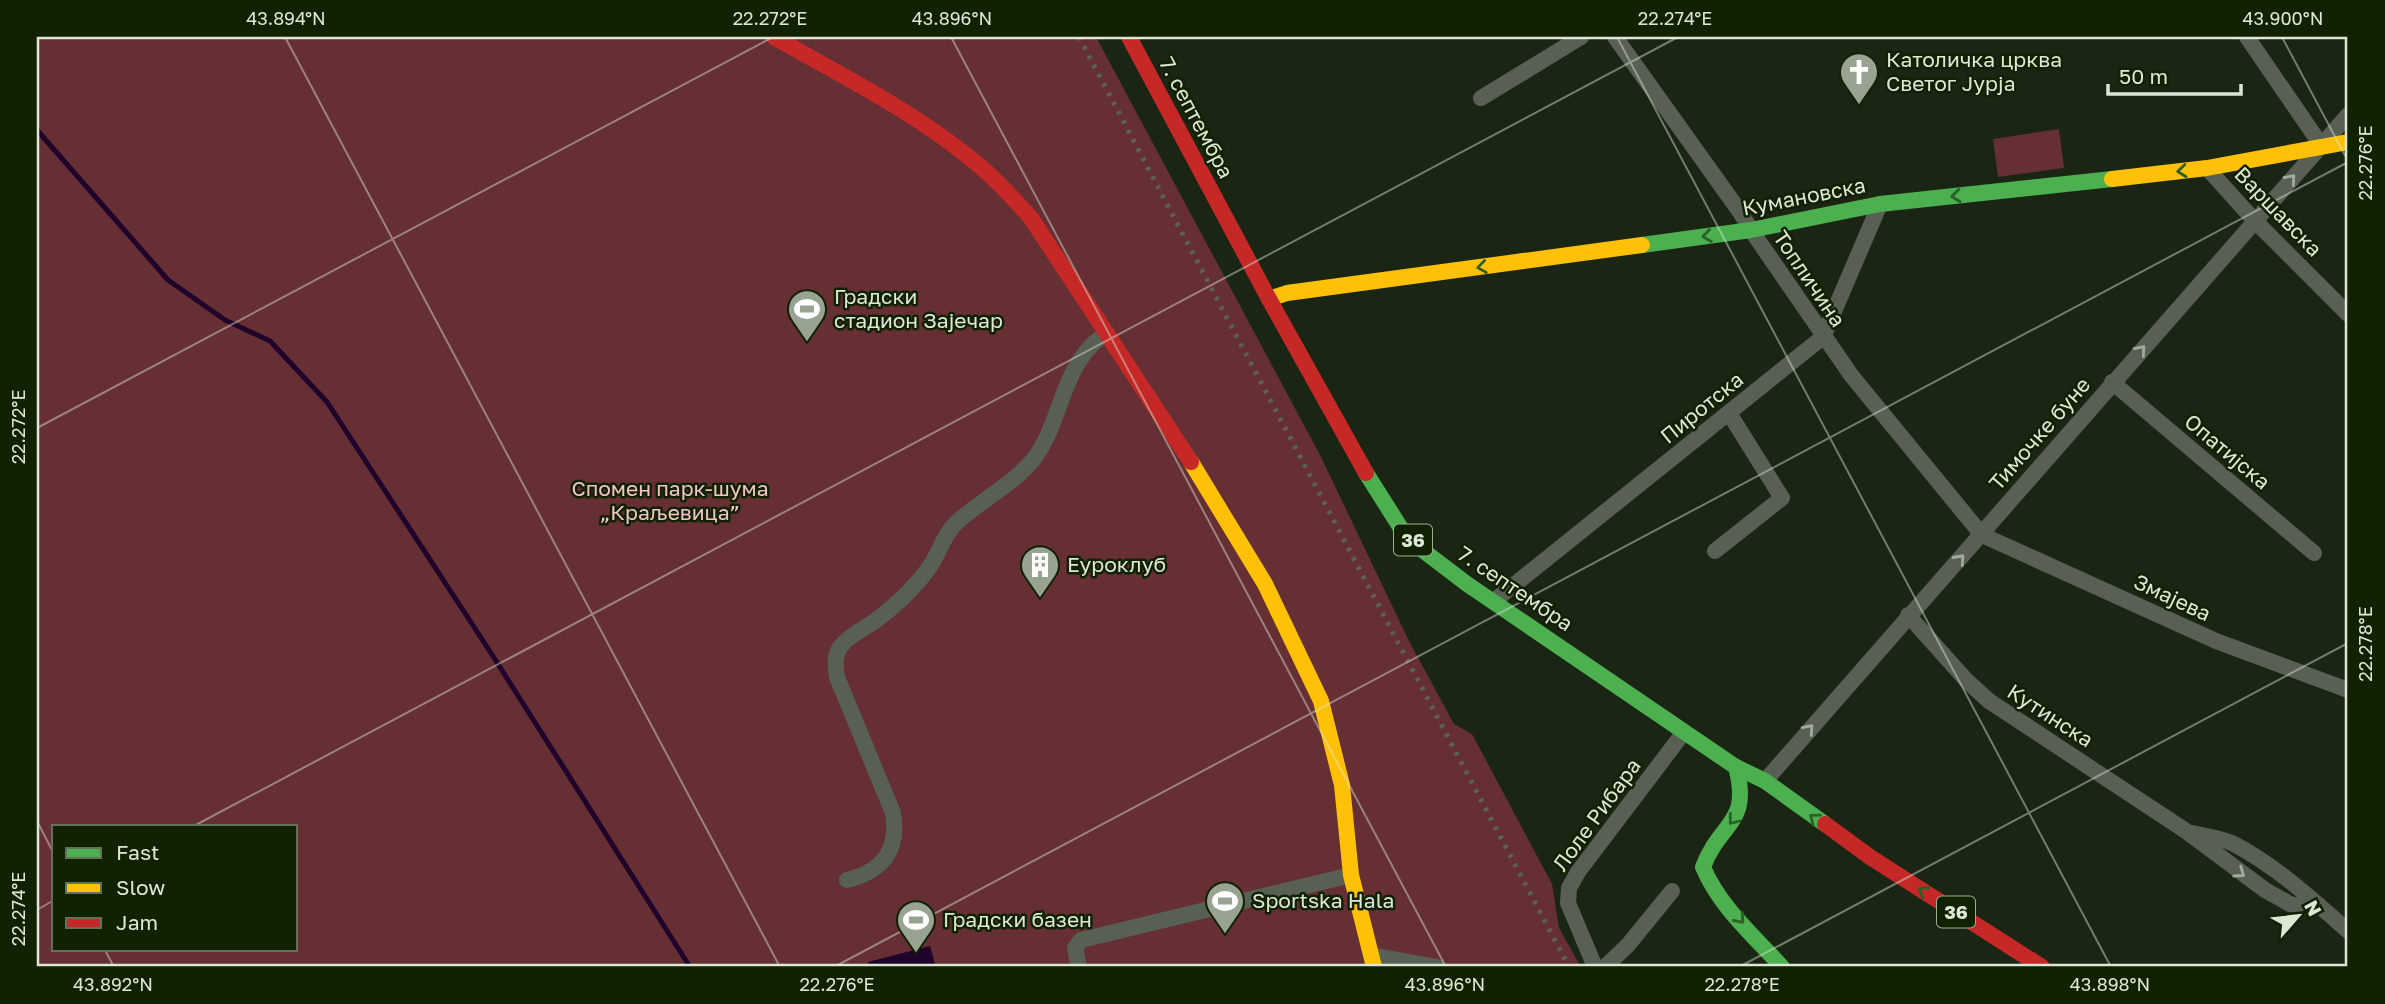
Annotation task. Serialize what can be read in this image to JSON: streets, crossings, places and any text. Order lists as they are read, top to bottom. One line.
{"streets":{"street":["7. септембра","Кумановска","Варшавска","Топличина","Пиротска","Тимочке буне","Опатијска","36","Змајева","Кутинска","Лоле Рибара"]},"crossings":[["7. септембра","Кумановска"],["7. септембра","Пиротска"],["7. септембра","Тимочке буне"],["7. септембра","Лоле Рибара"],["Кумановска","Варшавска"],["Кумановска","Топличина"],["Кумановска","Пиротска"],["Кумановска","Тимочке буне"],["Варшавска","Тимочке буне"],["Топличина","Пиротска"],["Топличина","Тимочке буне"],["Топличина","Змајева"],["Тимочке буне","Опатијска"],["Тимочке буне","Змајева"],["Тимочке буне","Кутинска"]],"one_way":["Кумановска","Тимочке буне"],"parks":["Спомен парк-шума „Краљевица”"],"places":{"church":["Католичка црква Светог Јурја"],"sports":["Градски стадион Зајечар","Sportska Hala","Градски базен"],"building":["Еуроклуб"]},"legend":["Fast","Slow","Jam"],"scale_bar":"50 m","north":"top right","coordinates":["43.894°N","22.272°E","43.896°N","22.274°E","43.900°N","22.276°E","22.278°E","43.892°N","43.898°N"]}
